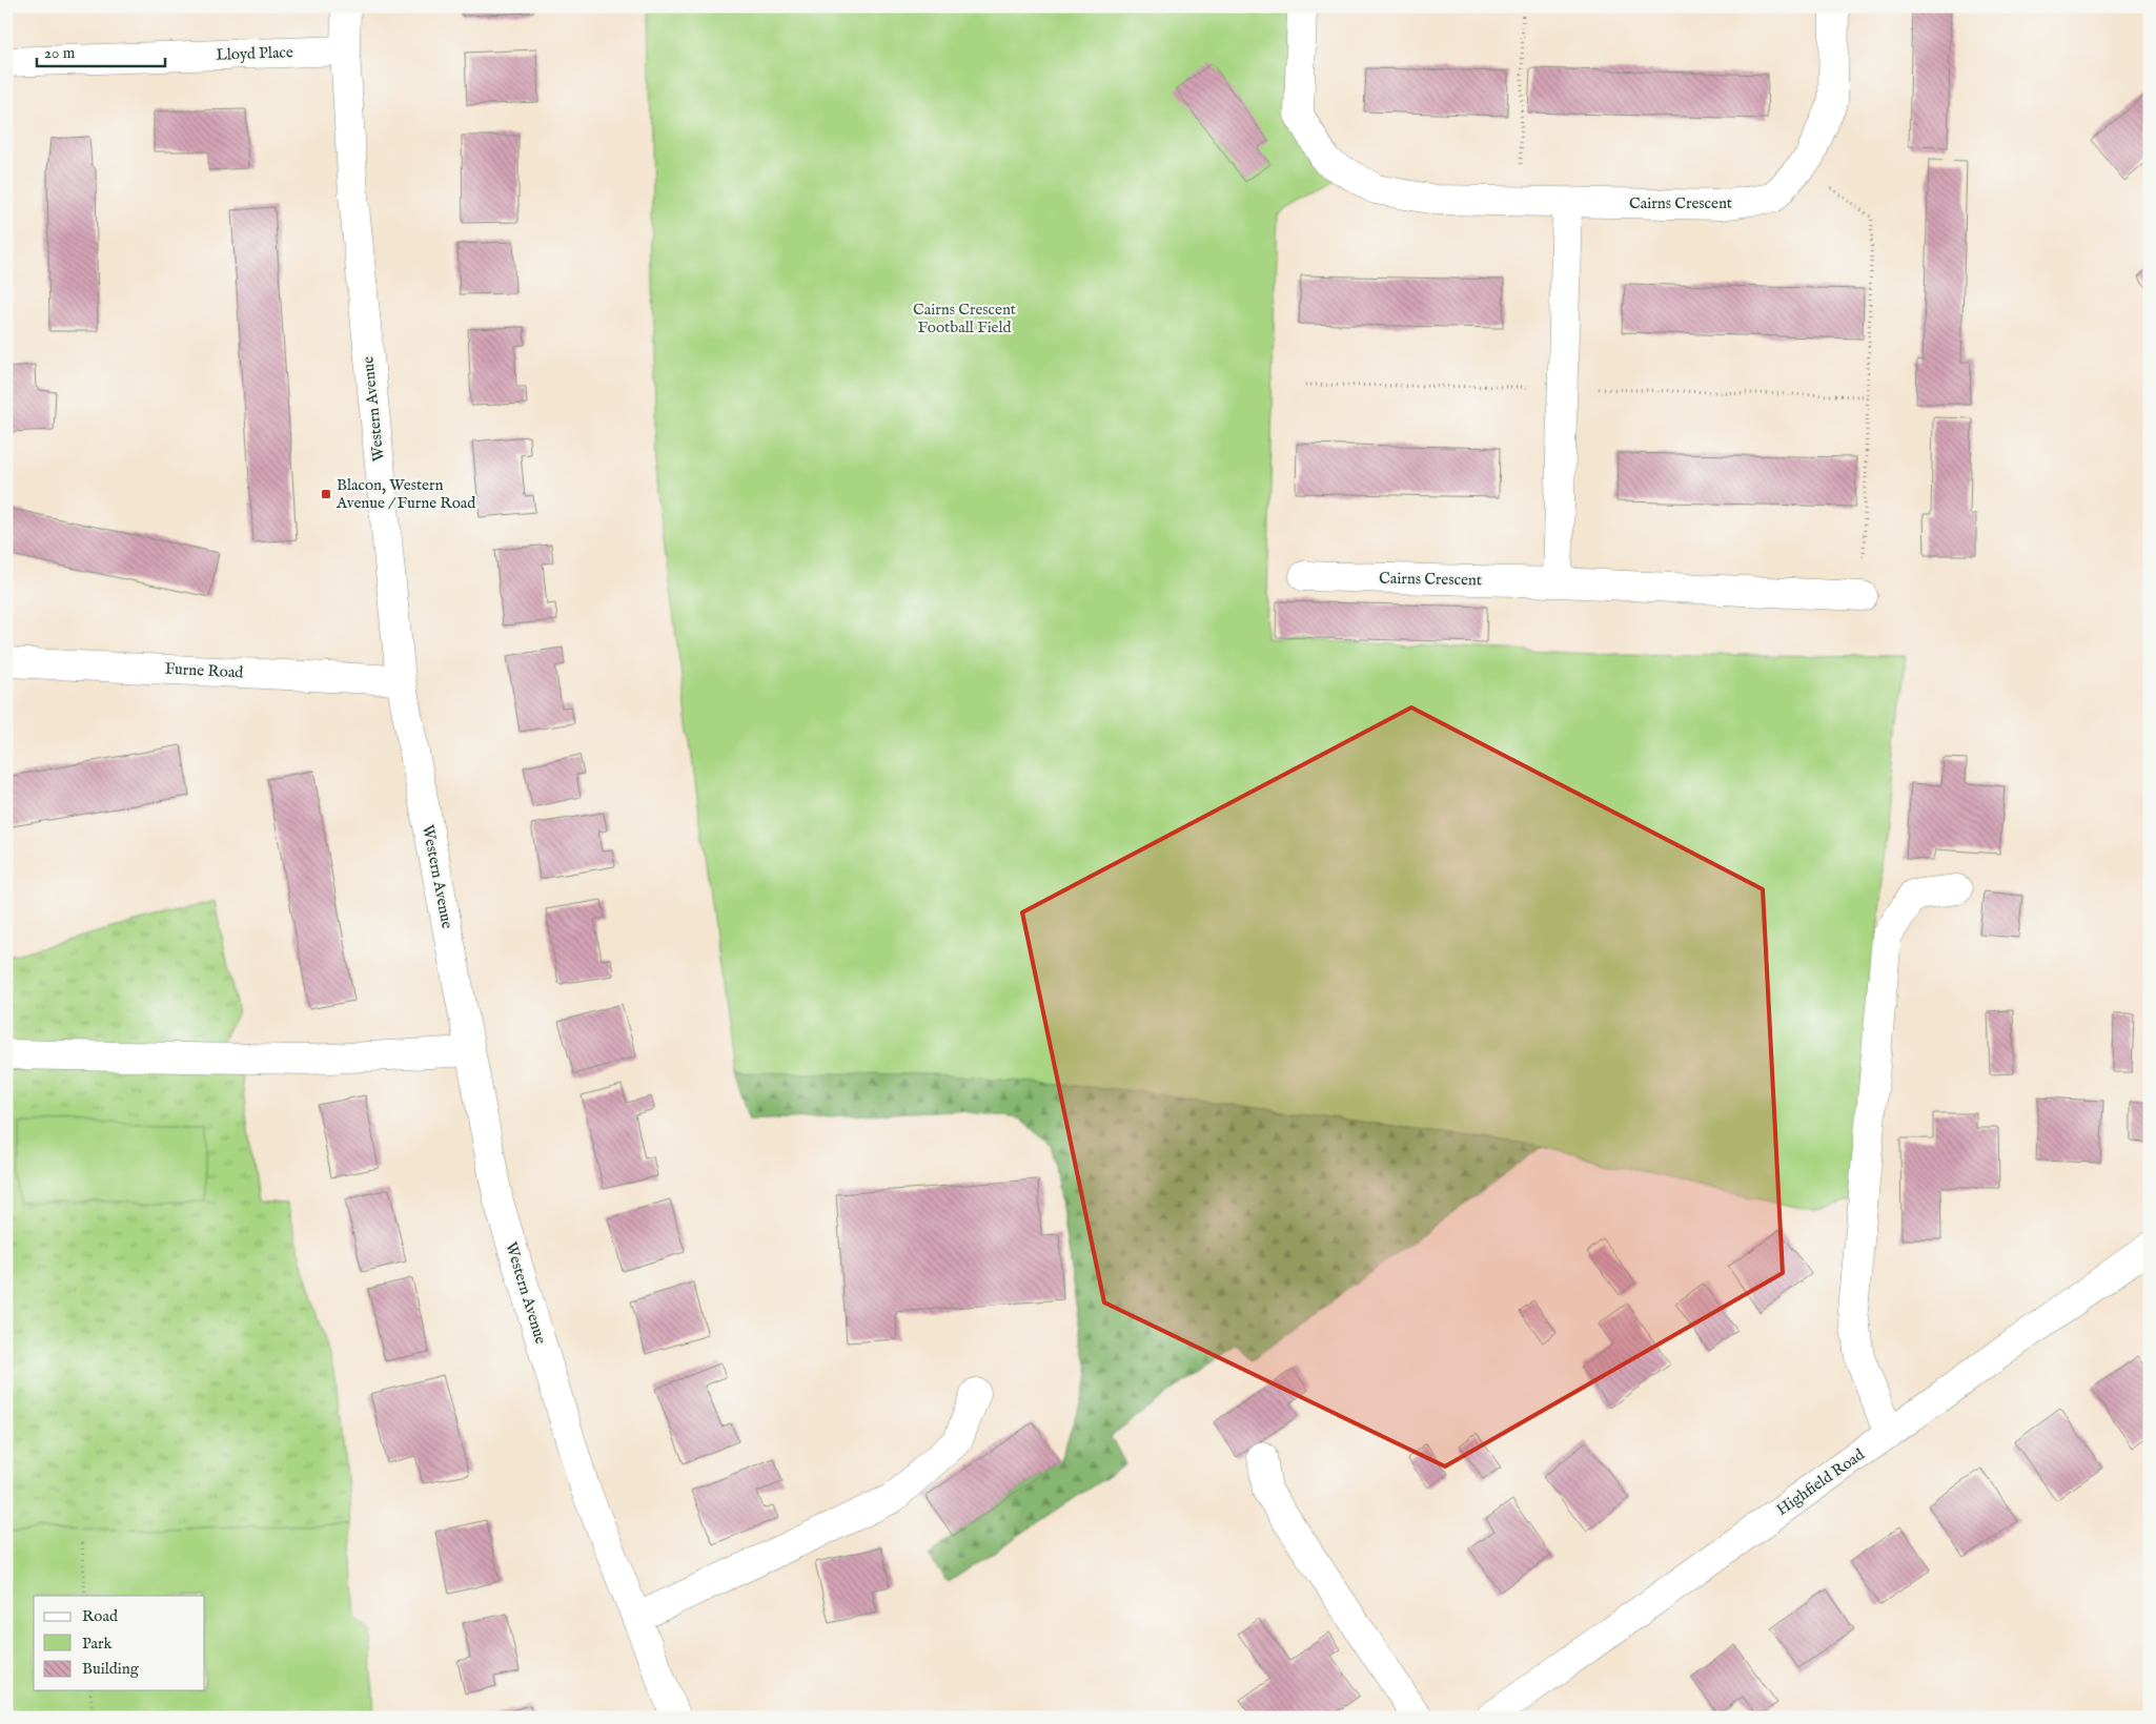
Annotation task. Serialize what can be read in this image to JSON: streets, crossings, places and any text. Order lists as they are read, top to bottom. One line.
{"streets":{"street":["Lloyd Place","Cairns Crescent","Western Avenue","Furne Road","Highfield Road"]},"crossings":[["Lloyd Place","Western Avenue"],["Western Avenue","Furne Road"]],"parks":["Cairns Crescent Football Field"],"places":{"transit":["Blacon, Western Avenue / Furne Road"]},"legend":["Road","Park","Building"],"scale_bar":"20 m"}
